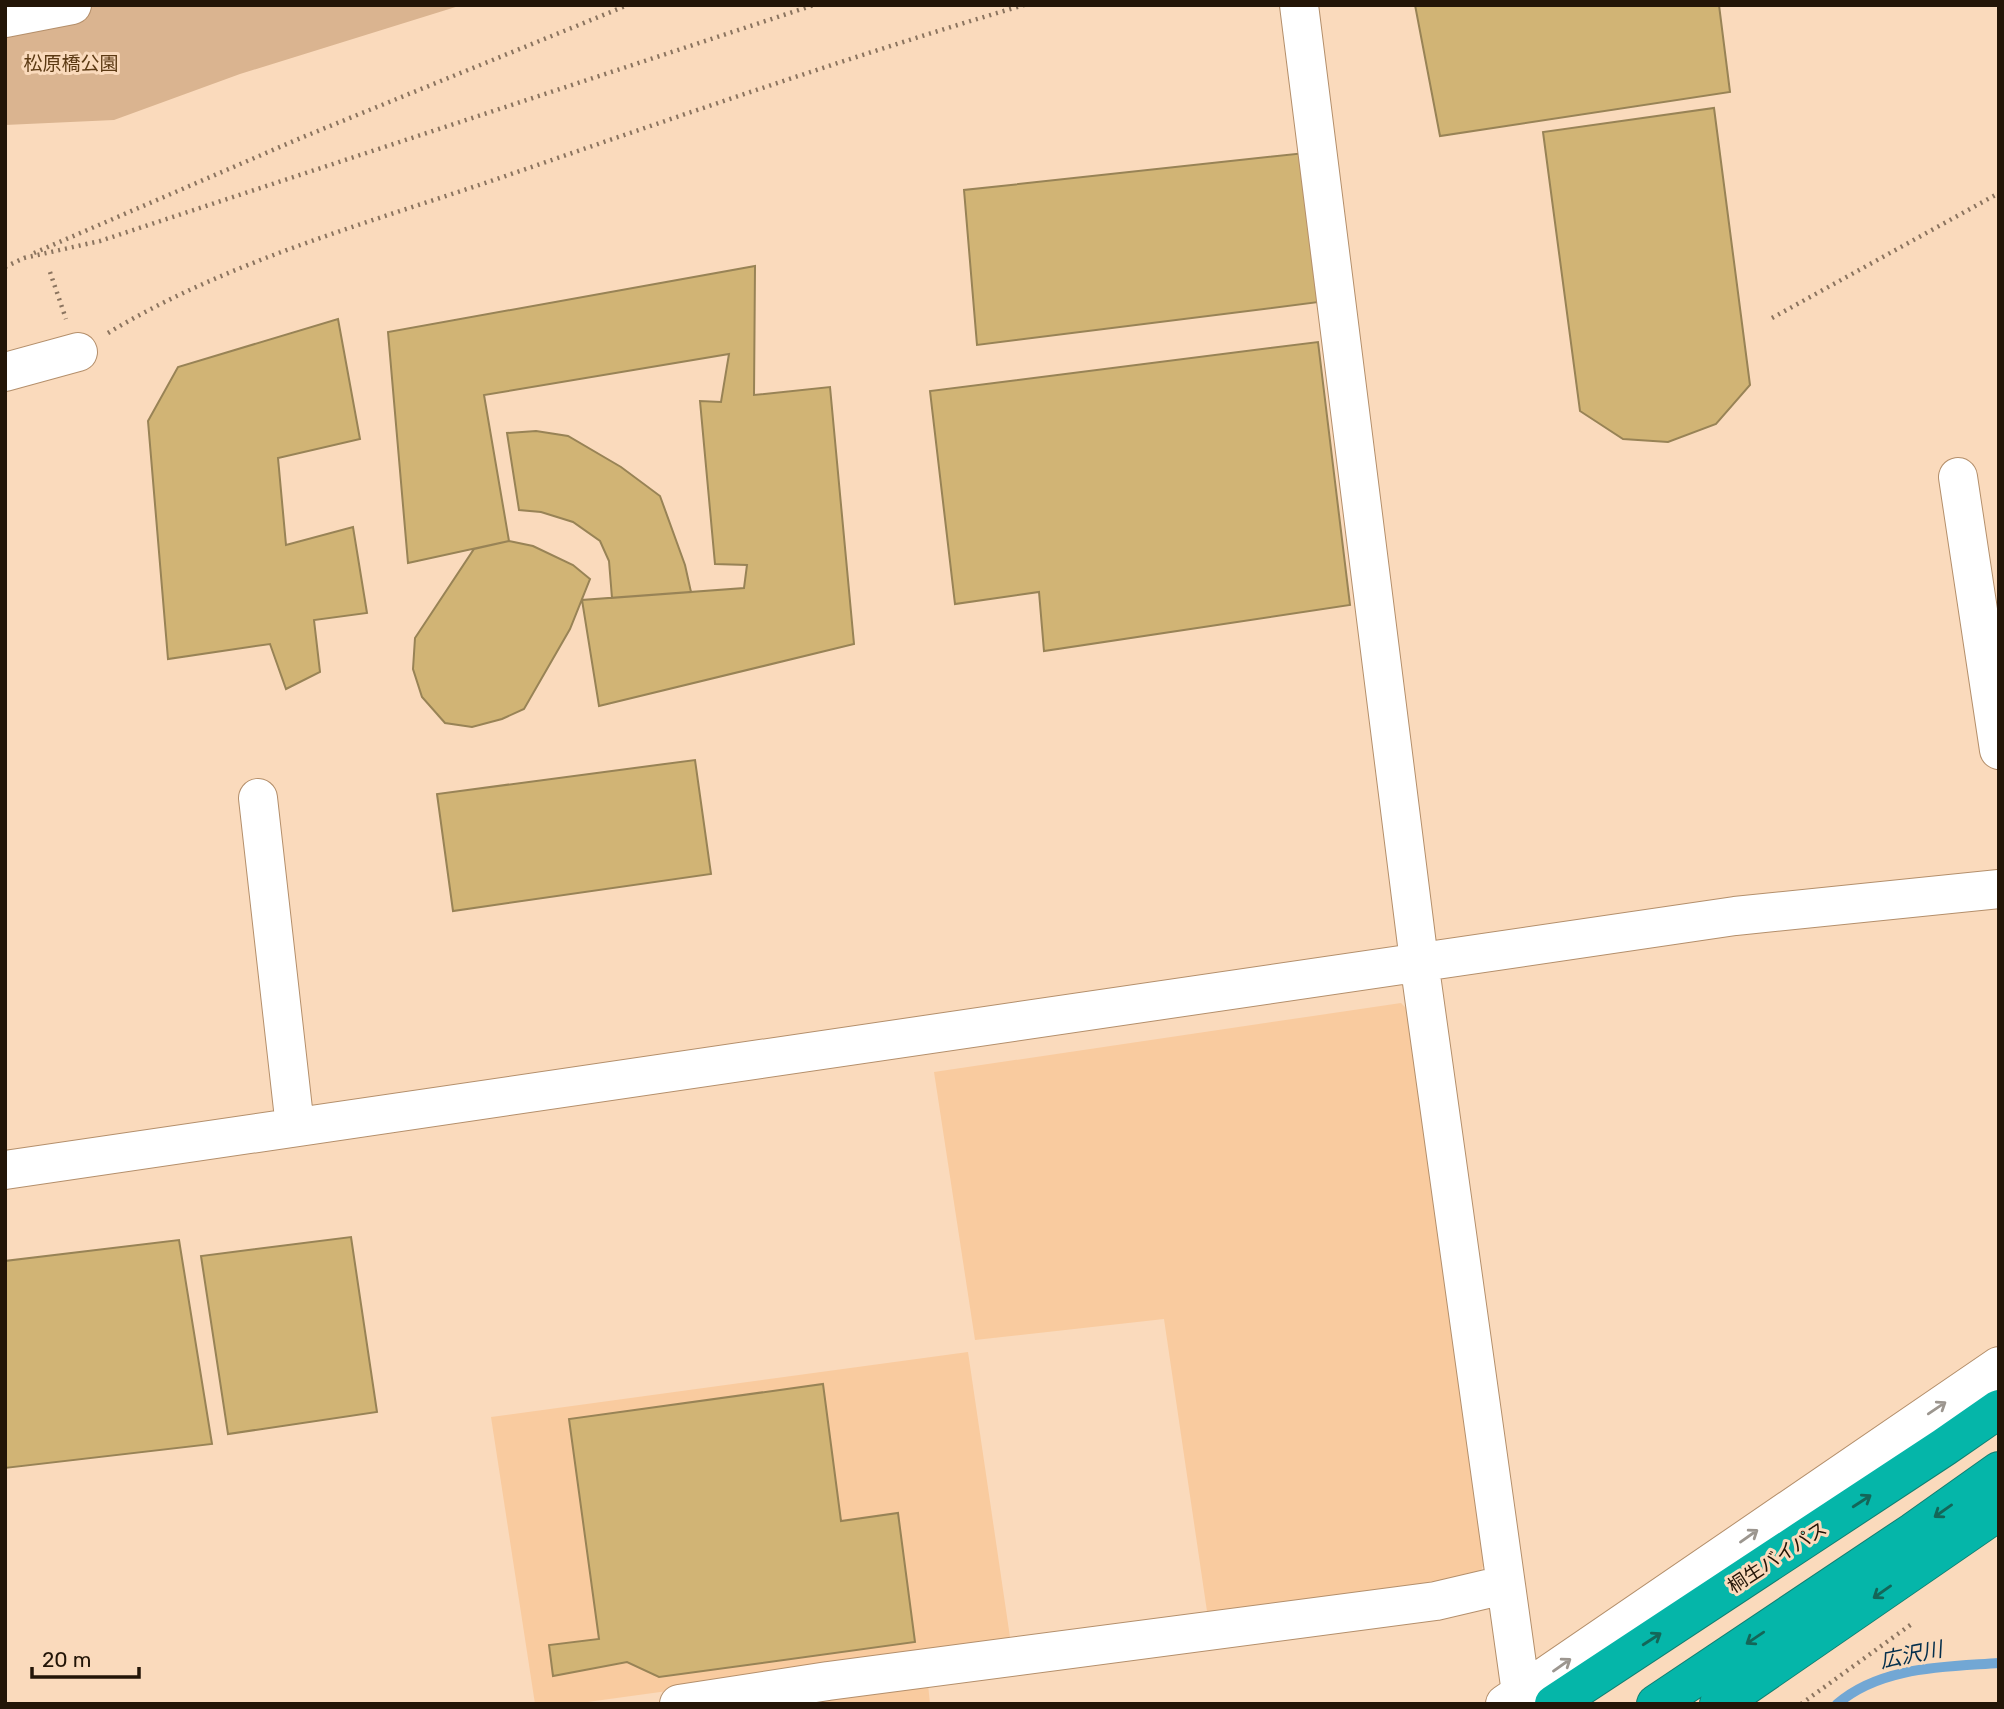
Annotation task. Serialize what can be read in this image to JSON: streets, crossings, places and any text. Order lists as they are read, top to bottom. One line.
{"streets":{"highway":["桐生バイパス"]},"water":["広沢川"],"parks":["松原橋公園"],"scale_bar":"20 m"}
